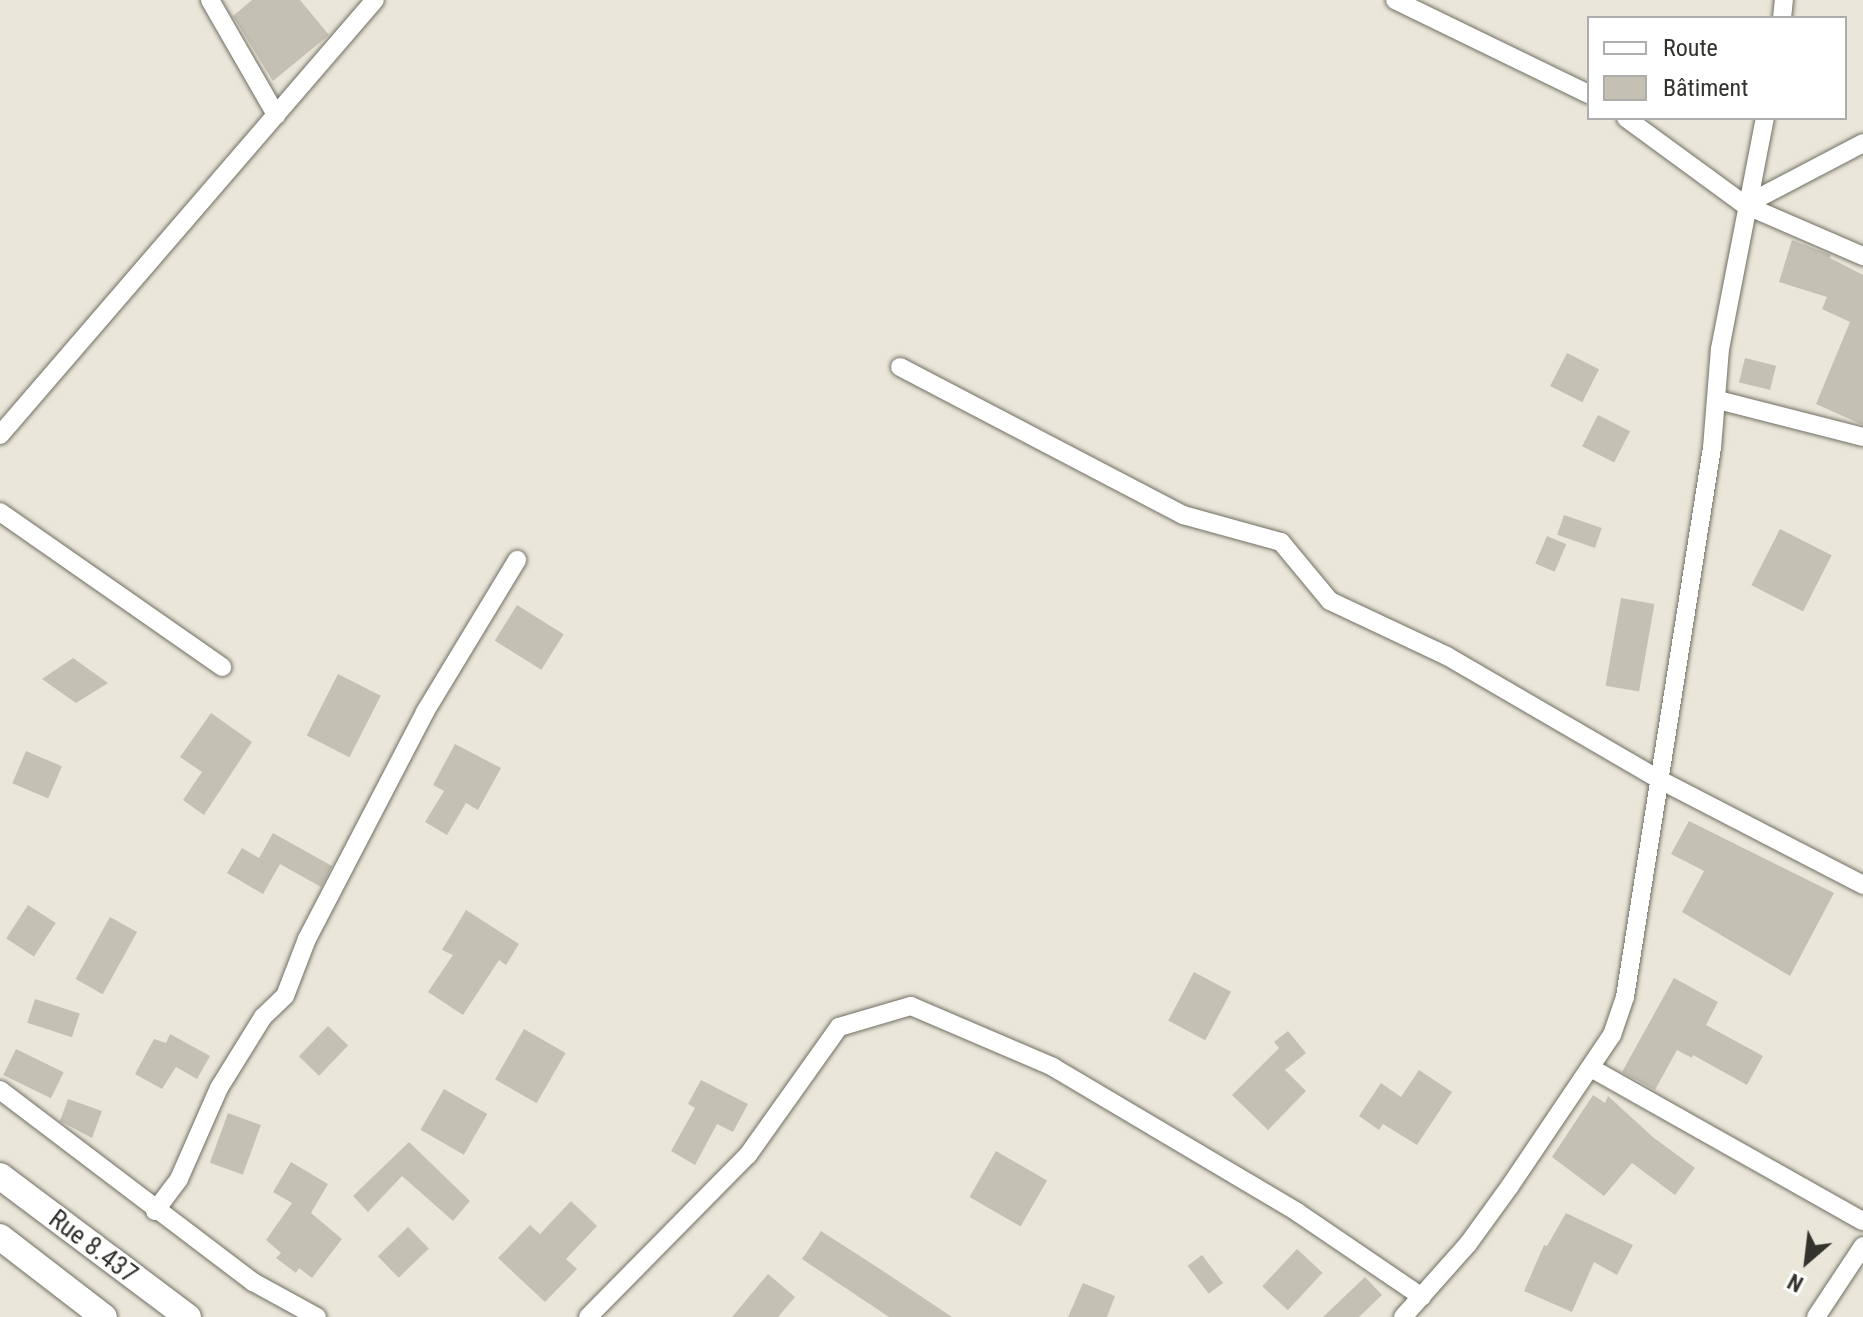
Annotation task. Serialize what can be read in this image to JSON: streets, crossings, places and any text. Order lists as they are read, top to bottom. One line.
{"streets":{"main road":["Rue 8.437"]},"legend":["Route","Bâtiment"],"north":"bottom left"}
